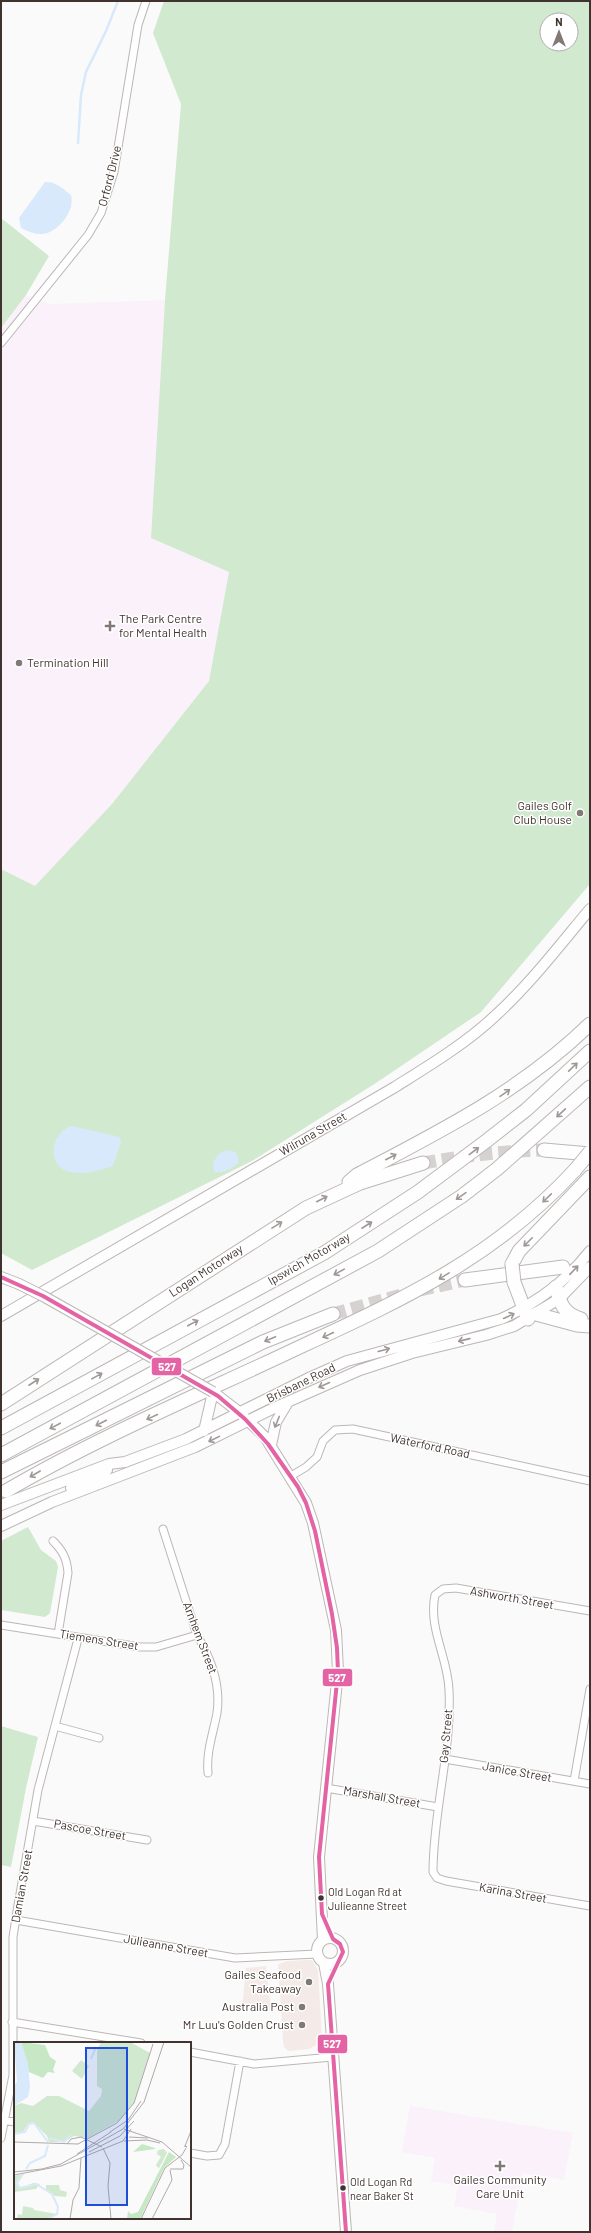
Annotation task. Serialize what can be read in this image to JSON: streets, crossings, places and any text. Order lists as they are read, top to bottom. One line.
{"streets":{"highway":["Ipswich Motorway","Logan Motorway"],"main road":["Wilruna Street","Brisbane Road"],"street":["Orford Drive","Waterford Road","Ashworth Street","Arnhem Street","Tiemens Street","Gay Street","Janice Street","Marshall Street","Pascoe Street","Damian Street","Karina Street","Julieanne Street"]},"crossings":[["Ashworth Street","Gay Street"],["Arnhem Street","Tiemens Street"],["Tiemens Street","Damian Street"],["Gay Street","Janice Street"],["Gay Street","Marshall Street"],["Gay Street","Karina Street"],["Pascoe Street","Damian Street"],["Damian Street","Julieanne Street"]],"places":{"health":["The Park Centre for Mental Health","Gailes Community Care Unit"],"other":["Termination Hill","Gailes Golf Club House","Old Logan Rd at Julieanne Street","Gailes Seafood Takeaway","Australia Post","Mr Luu's Golden Crust","Old Logan Rd near Baker St"]},"lines":["transit line 527"],"north":"top"}
